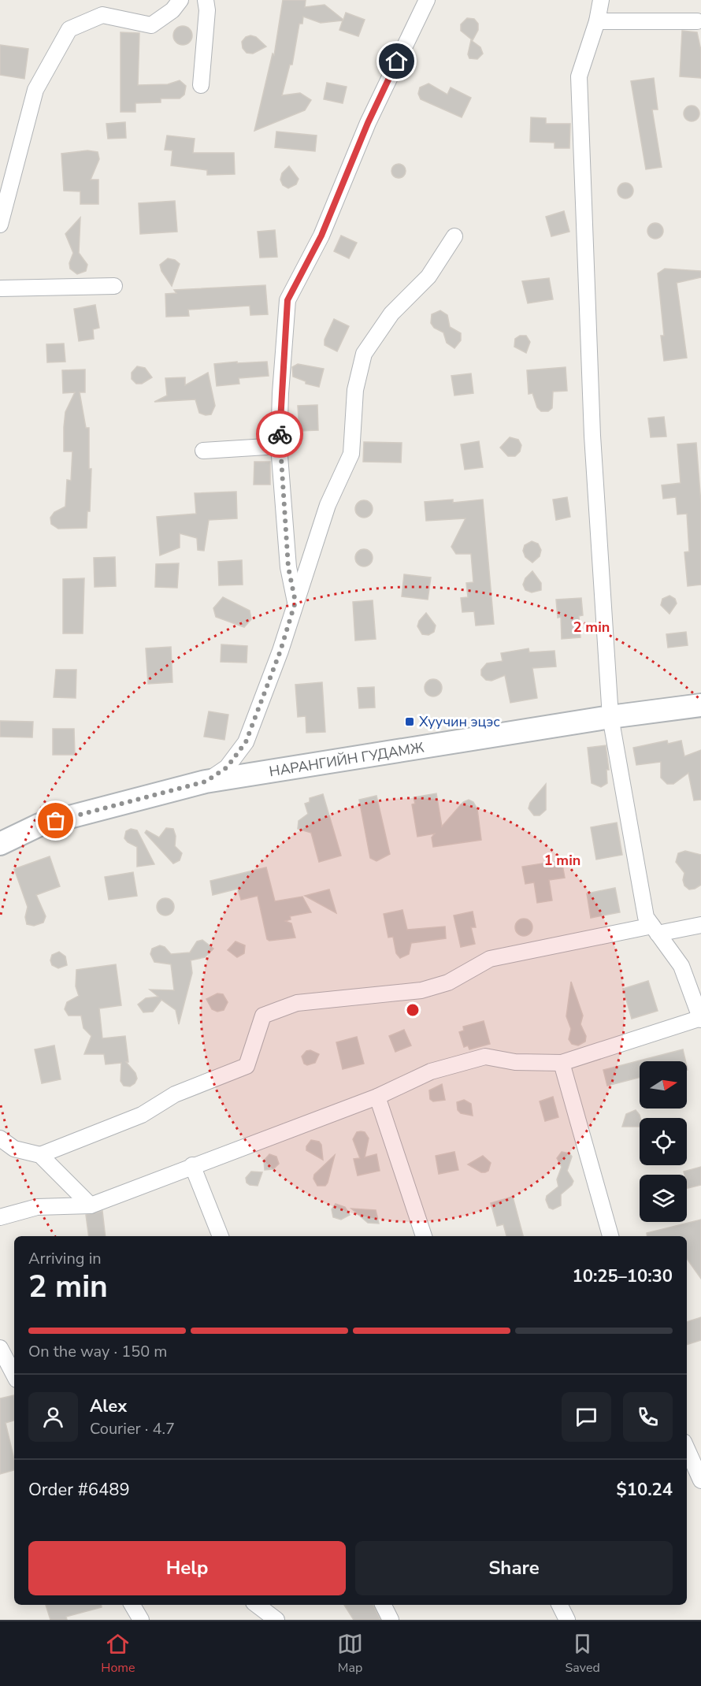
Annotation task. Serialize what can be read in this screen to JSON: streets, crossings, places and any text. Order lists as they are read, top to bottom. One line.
{"streets":{"main road":["НАРАНГИЙН ГУДАМЖ"]},"places":{"transit":["Хуучин эцэс"]},"north":"right","page":{"heading":["2 min","Arriving in","10:25–10:30"],"panel":["Alex","Courier · 4.7","Order #6489","$10.24"],"bar":"On the way · 150 m","buttons":["Help","Share"],"tabs":["Home","Map","Saved"]},"rings":["2 min","1 min"]}
